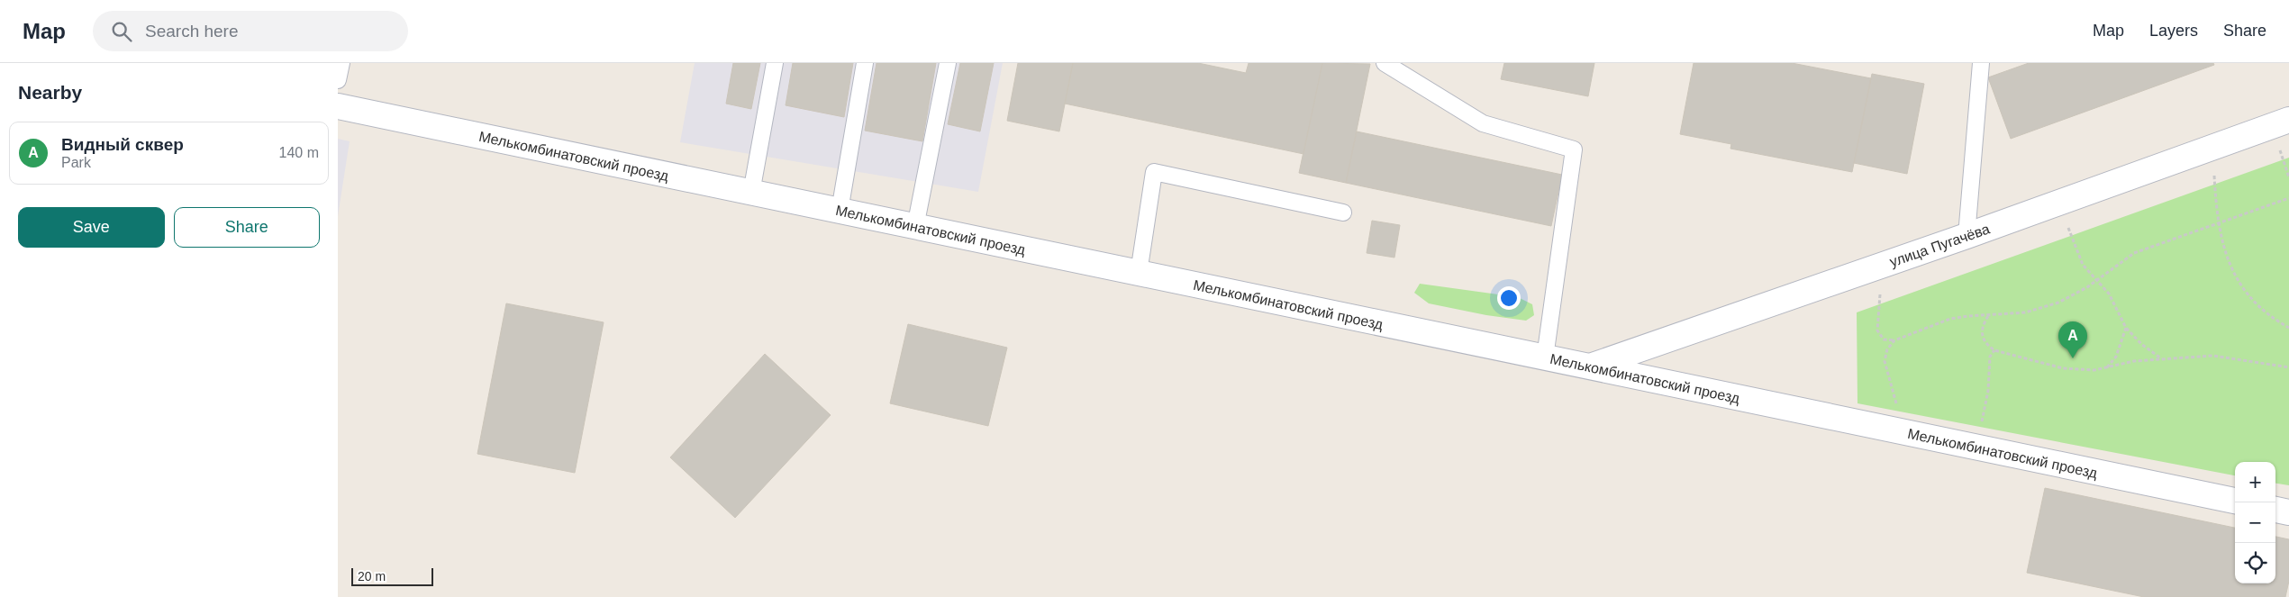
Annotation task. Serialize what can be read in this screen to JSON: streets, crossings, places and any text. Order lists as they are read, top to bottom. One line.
{"streets":{"street":["Мелькомбинатовский проезд","улица Пугачёва"]},"crossings":[["Мелькомбинатовский проезд","улица Пугачёва"]],"scale_bar":"20 m","page":{"header":"Map","search":"Search here","nav":["Map","Layers","Share"],"heading":"Nearby","list":[{"mark":"A","name":"Видный сквер","note":"Park","value":"140 m"}],"buttons":["Save","Share"],"pins":"A","map_buttons":["+","−"],"scale":"20 m"}}
